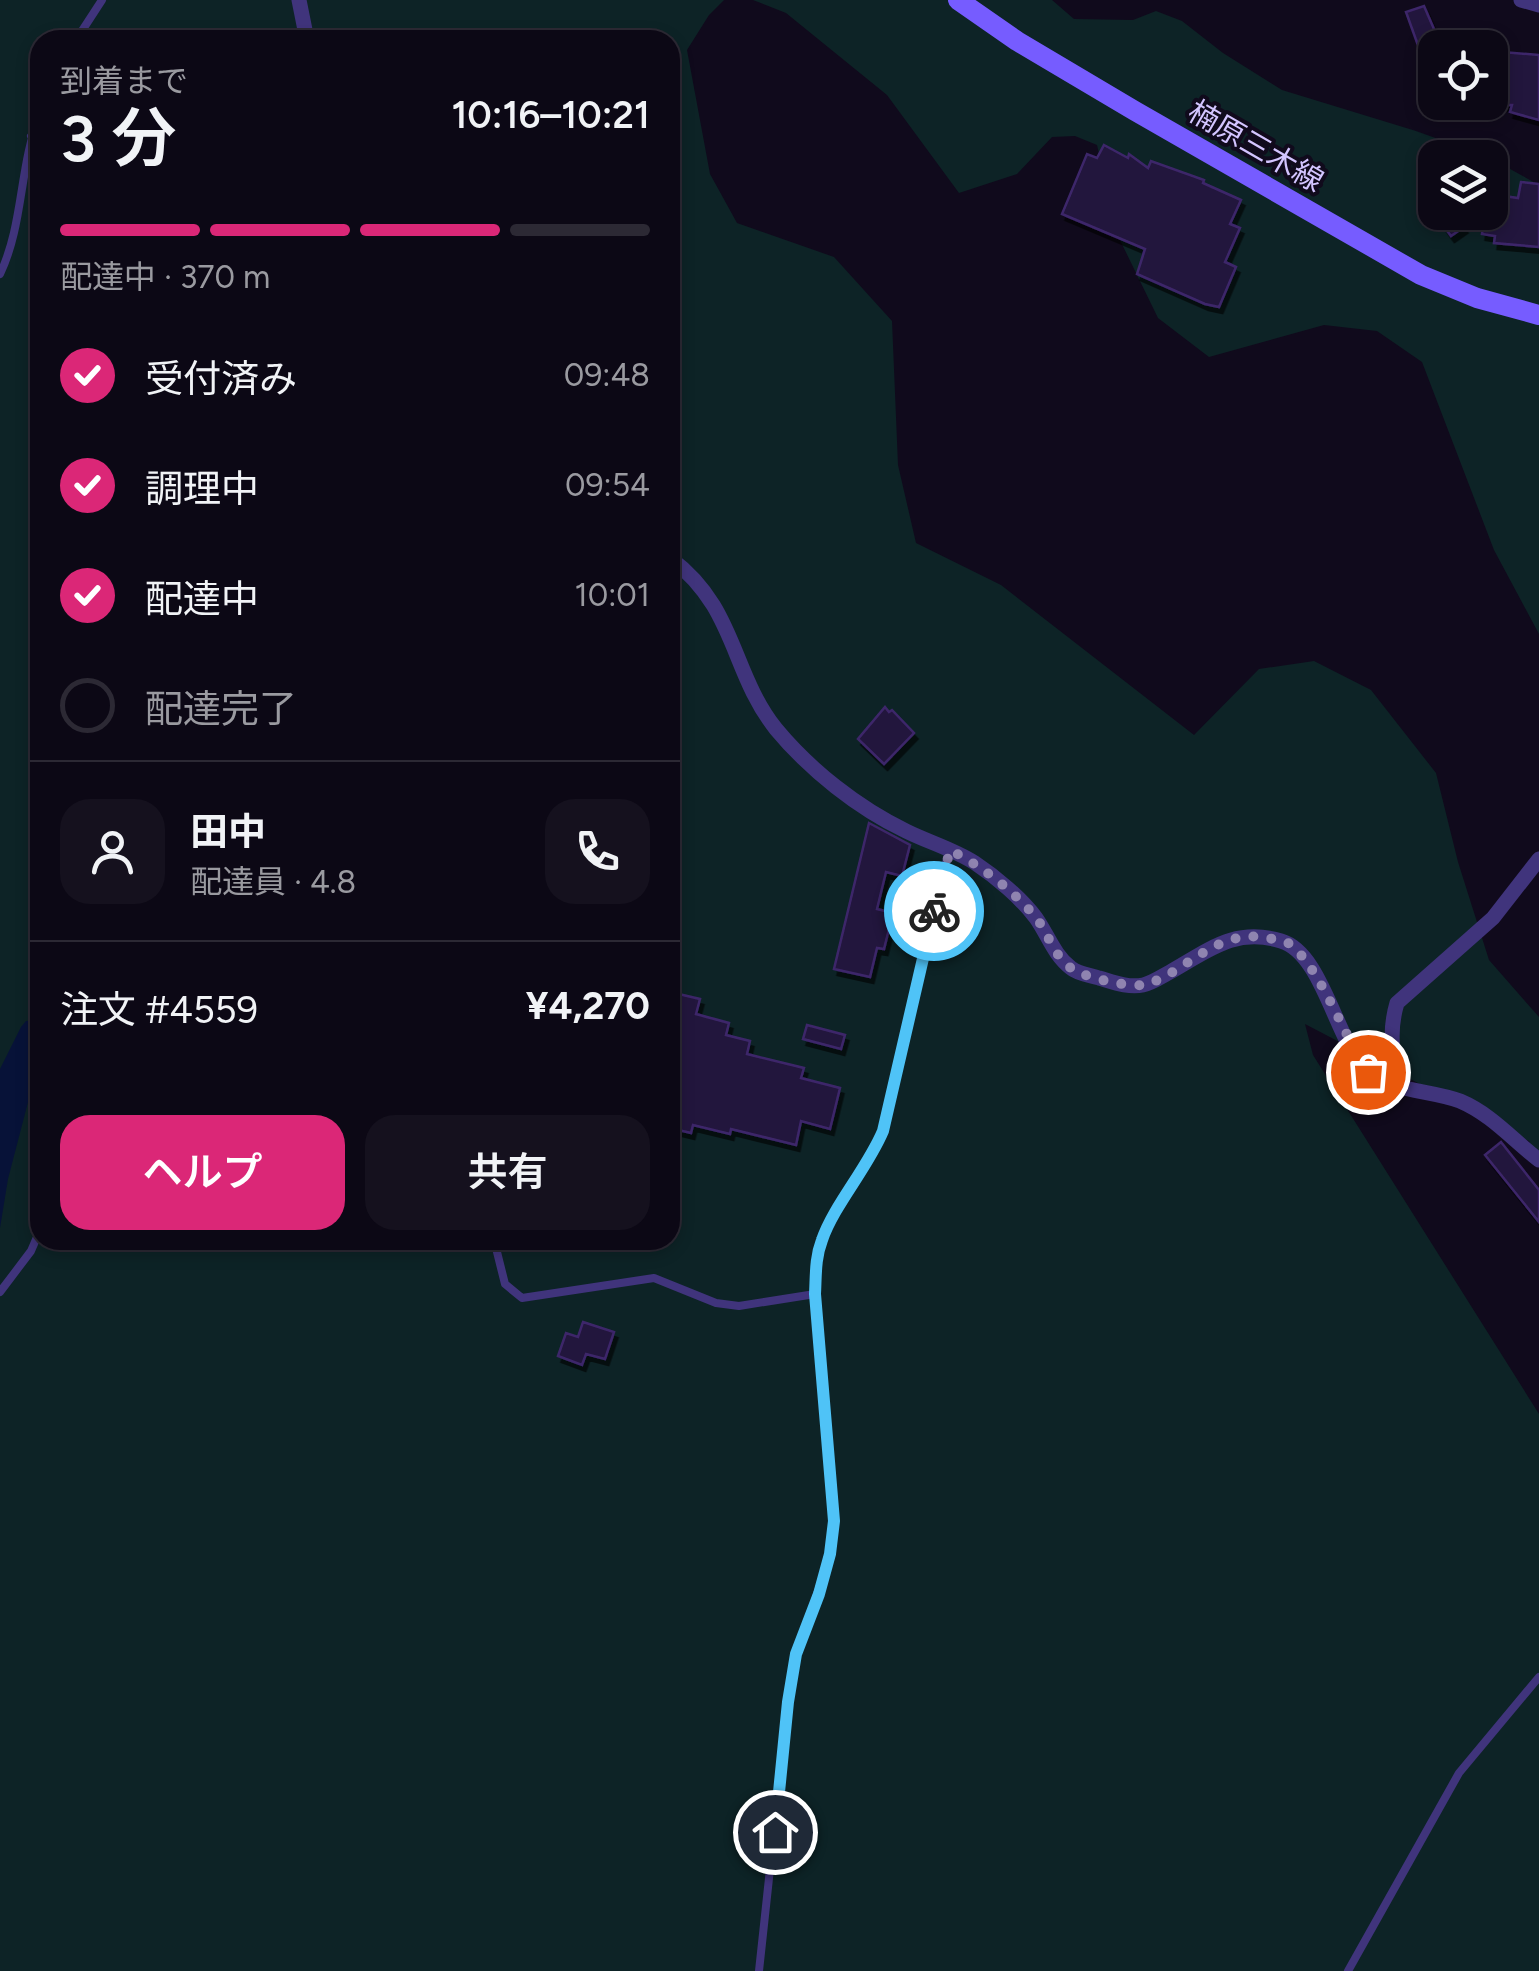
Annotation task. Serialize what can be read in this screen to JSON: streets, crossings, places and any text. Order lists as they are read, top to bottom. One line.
{"streets":{"main road":["楠原三木線"]},"page":{"heading":["3 分","到着まで","10:16–10:21"],"panel":["田中","配達員 · 4.8","注文 #4559","¥4,270"],"bar":"配達中 · 370 m","list":[["受付済み","09:48"],["調理中","09:54"],["配達中","10:01"],"配達完了"],"buttons":["ヘルプ","共有"]}}
